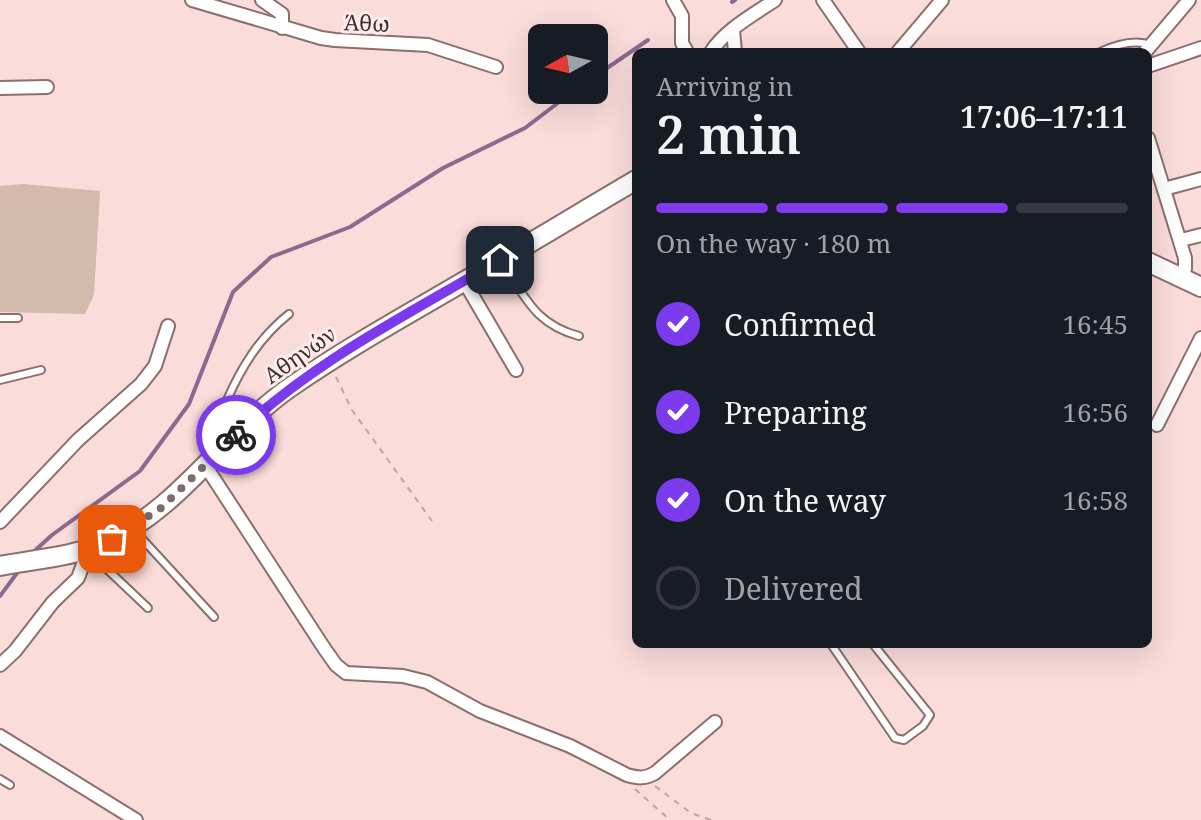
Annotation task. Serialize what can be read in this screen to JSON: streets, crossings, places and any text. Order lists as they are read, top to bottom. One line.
{"streets":{"main road":["Αθηνών"],"street":["Άθω"]},"north":"left","page":{"heading":["2 min","Arriving in","17:06–17:11"],"bar":"On the way · 180 m","list":[["Confirmed","16:45"],["Preparing","16:56"],["On the way","16:58"],"Delivered"]}}
